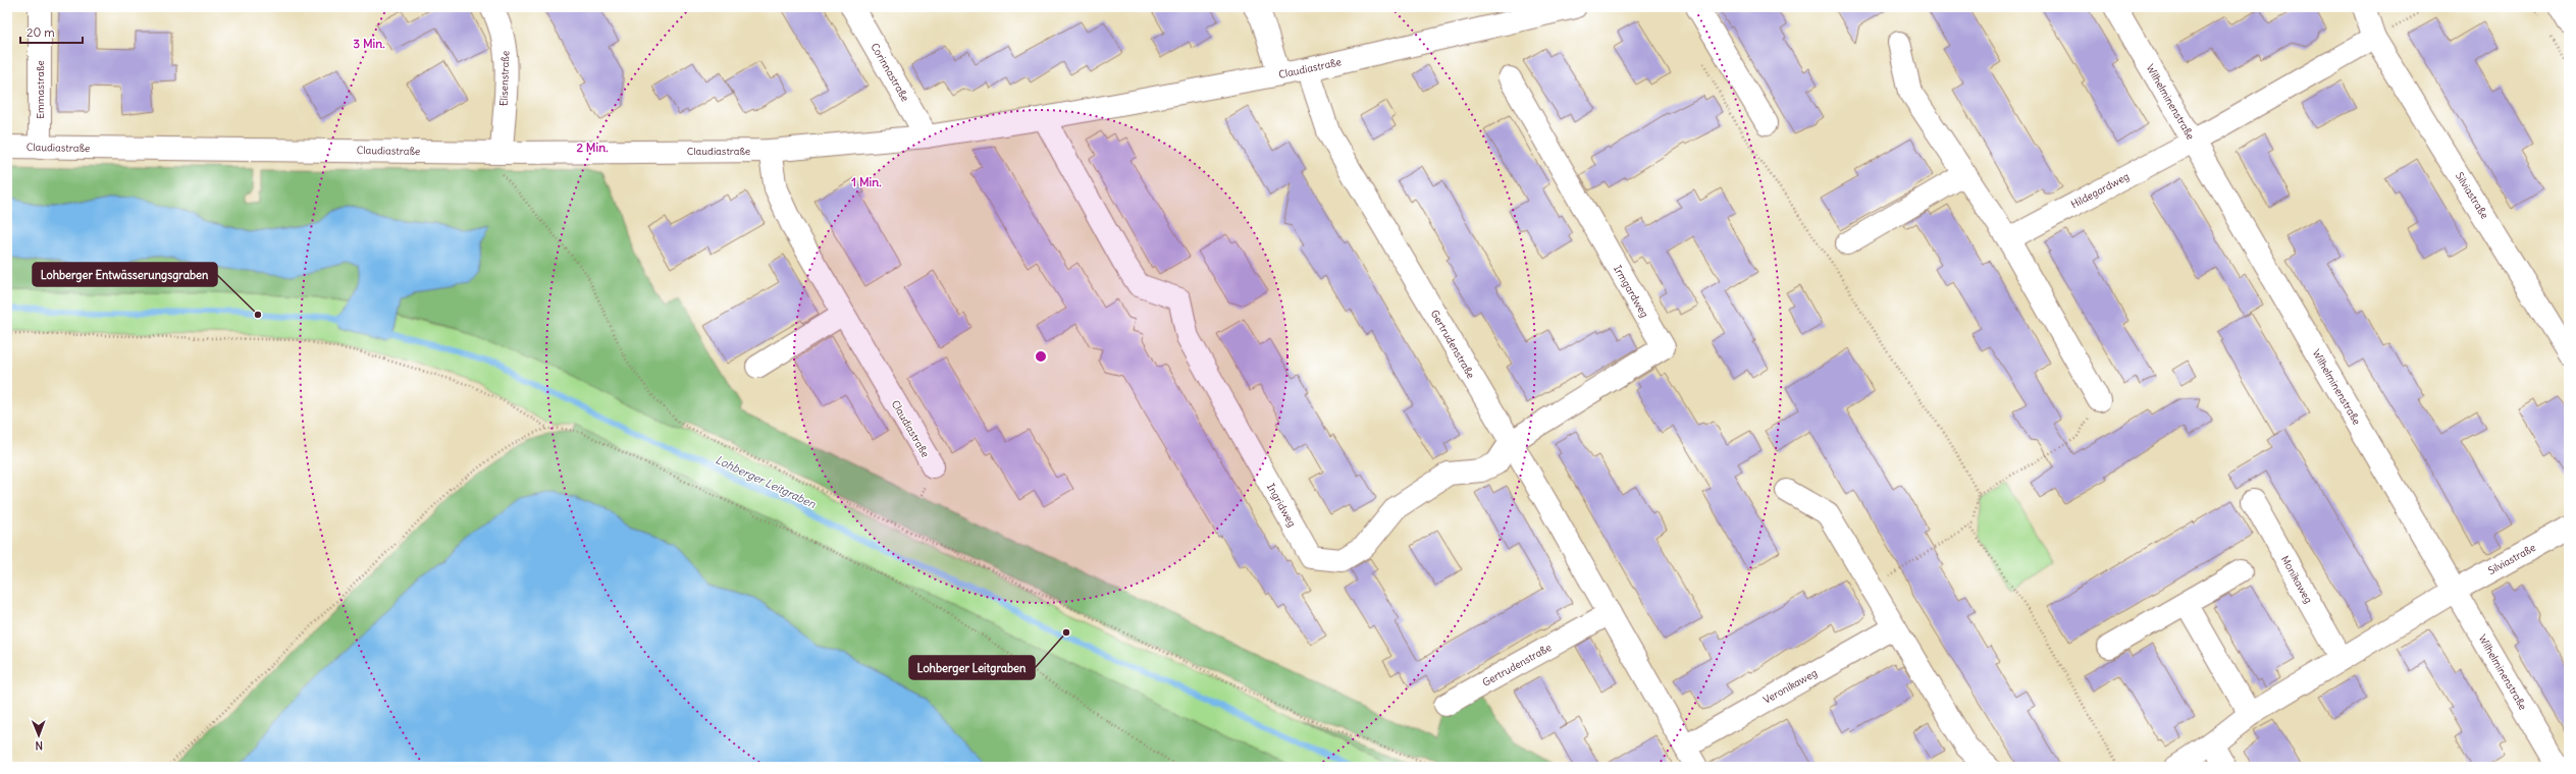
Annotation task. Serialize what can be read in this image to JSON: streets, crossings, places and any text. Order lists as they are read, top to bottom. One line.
{"streets":{"street":["Claudiastraße","Corinnastraße","Elisenstraße","Emmastraße","Wilhelminenstraße","Hildegardweg","Silviastraße","Irmgardweg","Gertrudenstraße","Ingridweg","Monikaweg","Veronikaweg"]},"crossings":[["Claudiastraße","Corinnastraße"],["Claudiastraße","Elisenstraße"],["Claudiastraße","Emmastraße"],["Claudiastraße","Gertrudenstraße"],["Claudiastraße","Ingridweg"],["Wilhelminenstraße","Hildegardweg"],["Wilhelminenstraße","Silviastraße"],["Irmgardweg","Gertrudenstraße"],["Irmgardweg","Ingridweg"],["Gertrudenstraße","Ingridweg"],["Gertrudenstraße","Veronikaweg"]],"water":["Lohberger Leitgraben"],"places":["Lohberger Entwässerungsgraben","Lohberger Leitgraben"],"scale_bar":"20 m","north":"bottom","rings":["3 Min.","2 Min.","1 Min."]}
